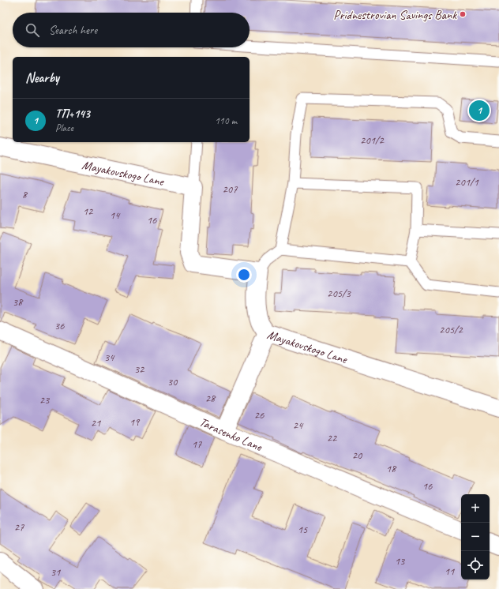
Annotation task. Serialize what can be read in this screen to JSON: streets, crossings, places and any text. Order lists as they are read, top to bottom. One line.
{"streets":{"street":["Mayakovskogo Lane","Tarasenko Lane"]},"places":["Pridnestrovian Savings Bank"],"house_numbers":["201/2","201/1","207","8","12","14","16","205/3","38","36","205/2","34","32","30","28","23","26","19","21","24","22","17","20","18","16","27","15","13","11","31"],"page":{"search":"Search here","heading":"Nearby","list":[{"mark":"1","name":"ТП+143","note":"Place","value":"110 m"}],"pins":"1","map_buttons":["+","−"]}}
